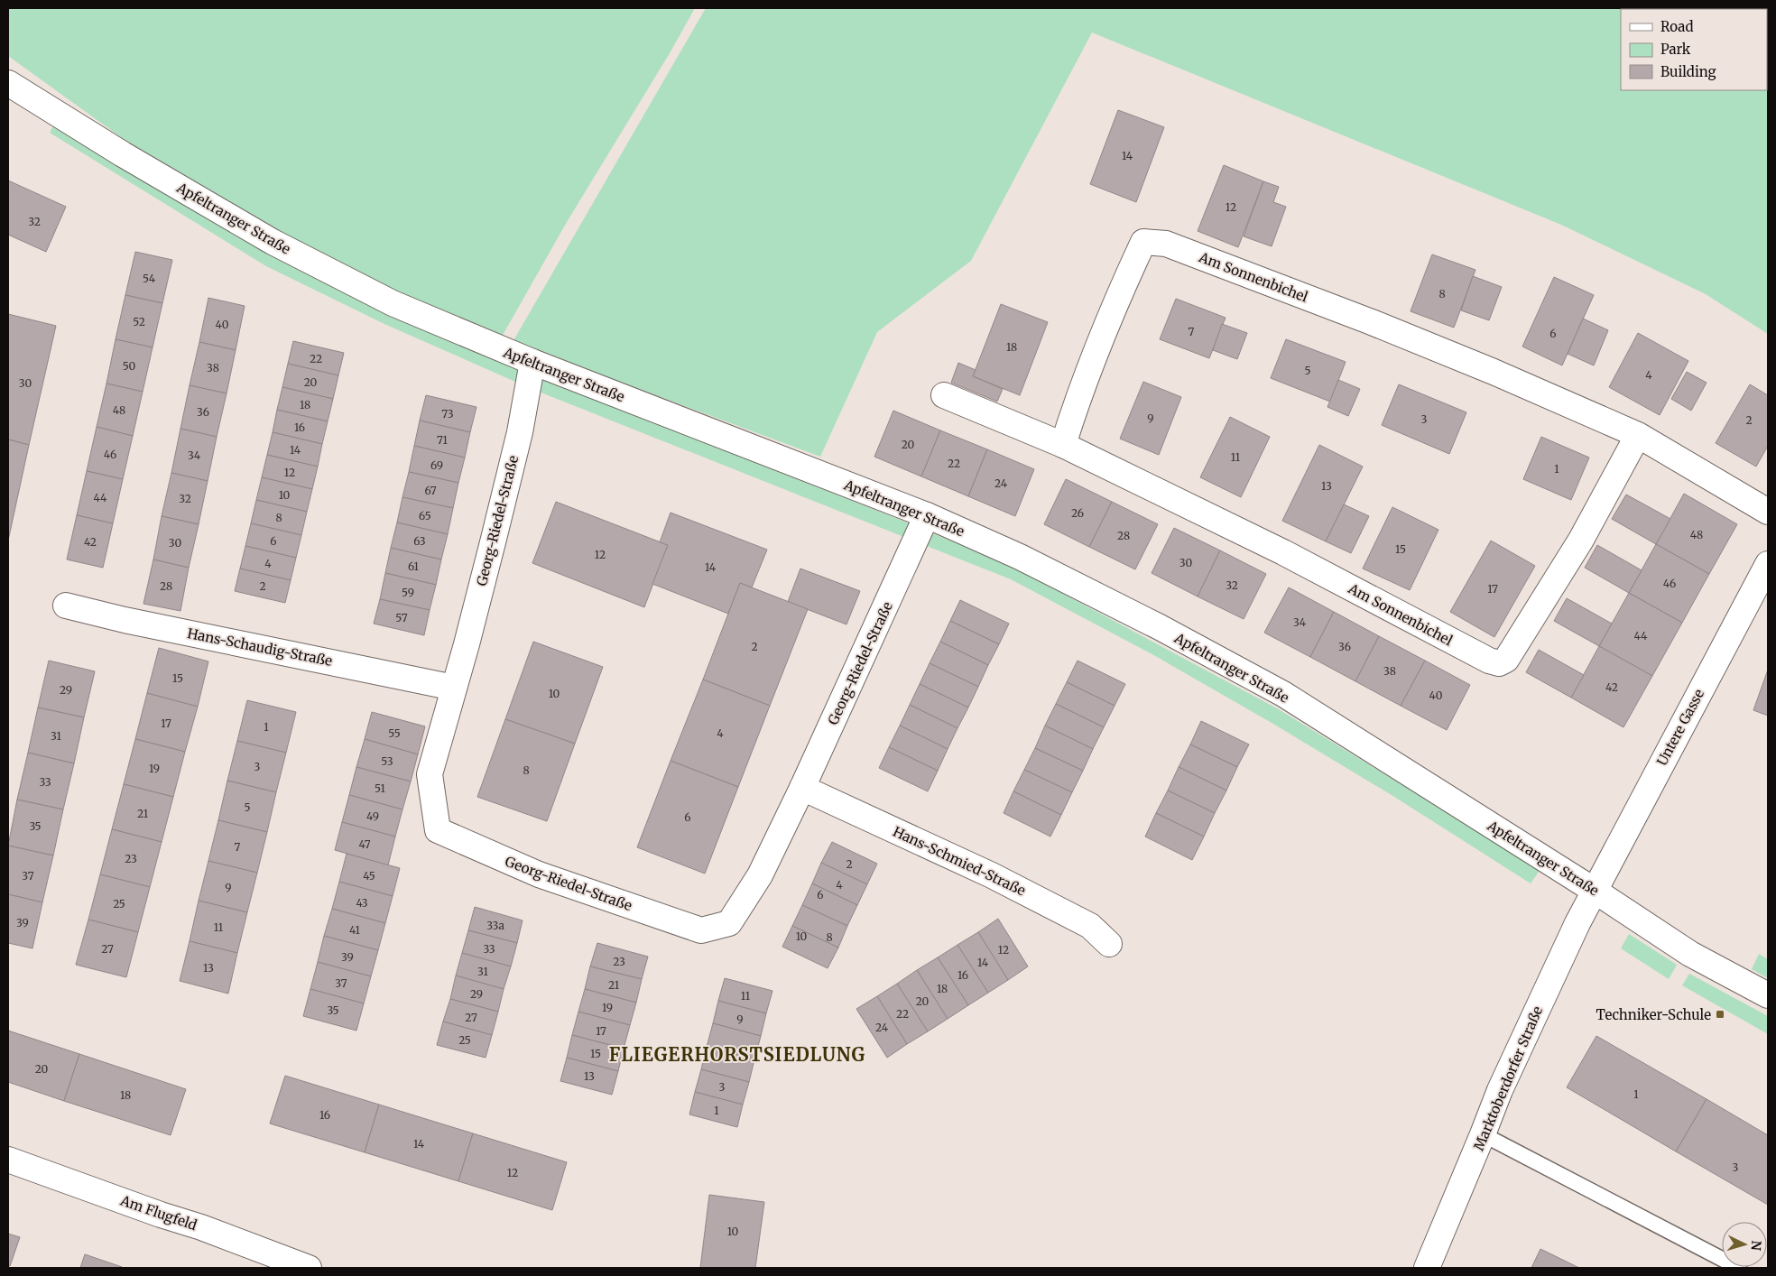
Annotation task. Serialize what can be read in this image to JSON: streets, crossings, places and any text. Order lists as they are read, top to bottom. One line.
{"streets":{"street":["Apfeltranger Straße","Am Sonnenbichel","Georg-Riedel-Straße","Hans-Schaudig-Straße","Untere Gasse","Hans-Schmied-Straße","Marktoberdorfer Straße","Am Flugfeld"]},"crossings":[["Apfeltranger Straße","Georg-Riedel-Straße"],["Apfeltranger Straße","Untere Gasse"],["Apfeltranger Straße","Marktoberdorfer Straße"],["Georg-Riedel-Straße","Hans-Schaudig-Straße"],["Georg-Riedel-Straße","Hans-Schmied-Straße"],["Untere Gasse","Marktoberdorfer Straße"]],"districts":["FLIEGERHORSTSIEDLUNG"],"places":{"transit":["Techniker-Schule"]},"house_numbers":["14","12","32","54","8","52","40","7","6","18","22","50","38","5","4","20","30","18","48","36","73","9","3","2","16","71","20","14","46","34","11","22","69","1","12","24","13","67","10","44","32","26","65","8","48","28","6","63","42","30","15","12","30","4","61","14","46","32","28","2","17","59","57","34","44","2","36","38","15","42","29","10","40","17","1","55","4","31","53","3","19","8","33","51","5","21","49","6","35","47","7","23","2","37","45","4","9","6","43","25","39","33a","11","41","10","8","27","33","12","39","23","14","13","31","16","37","21","18","29","11","20","19","35","22","27","9","24","17","25","15","20","13","3","1","18","1","16","14","3","12","10"],"legend":["Road","Park","Building"],"north":"right"}
